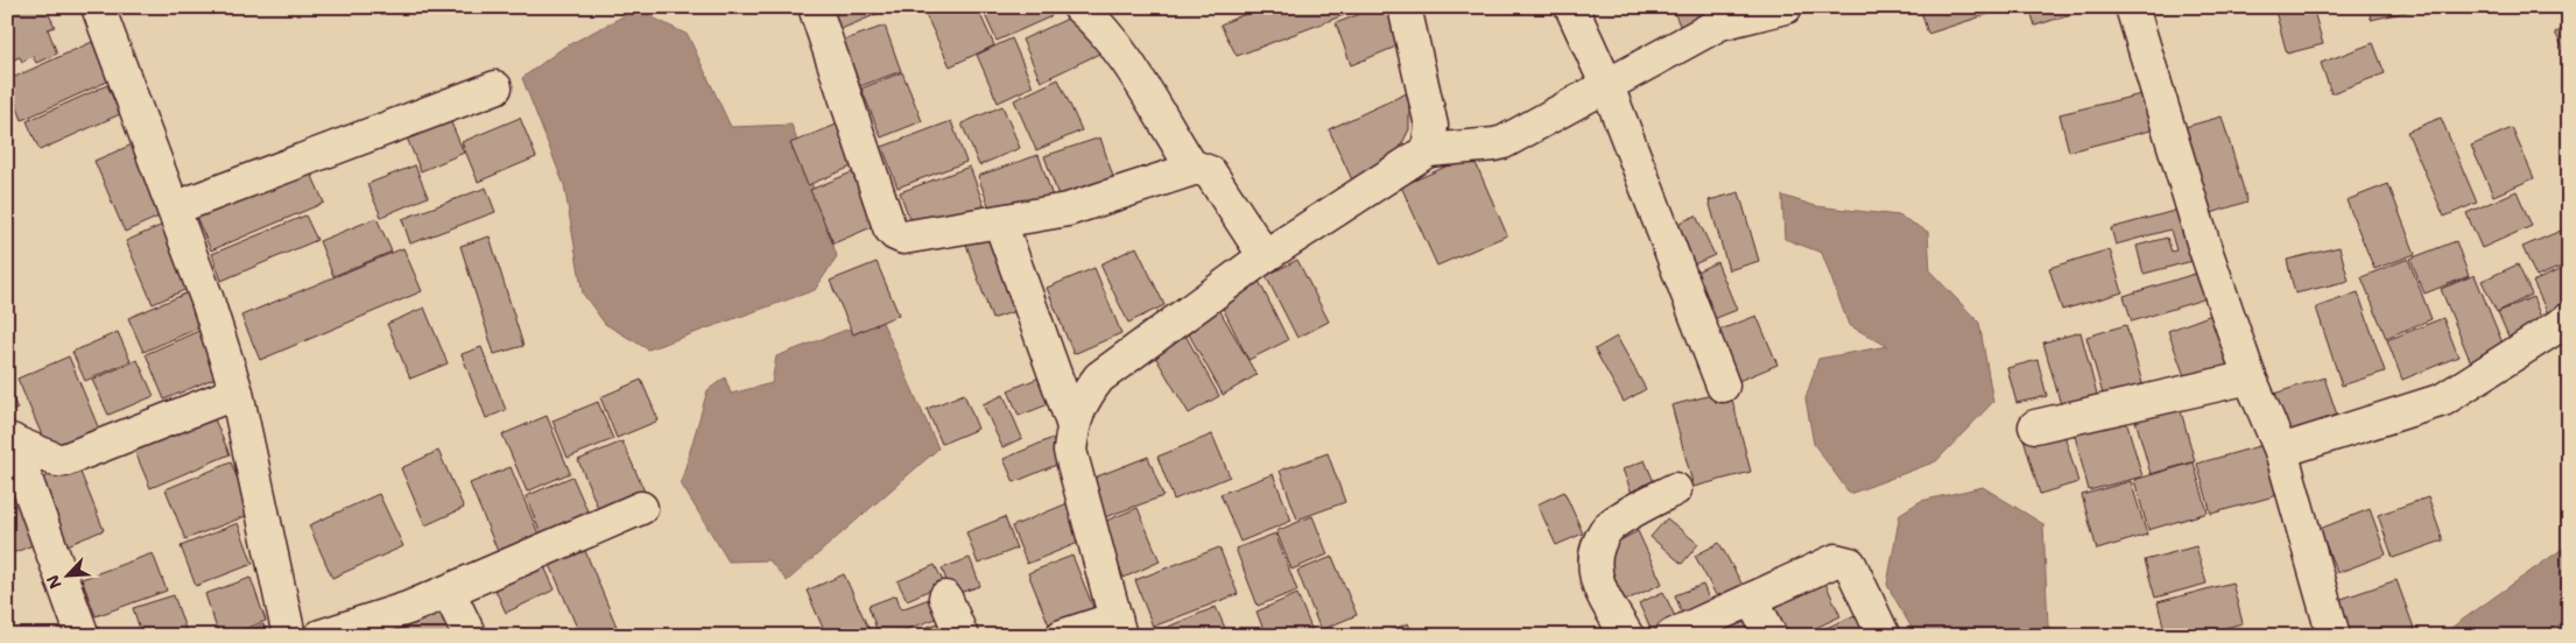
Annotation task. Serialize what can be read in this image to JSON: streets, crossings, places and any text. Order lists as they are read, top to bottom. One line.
{"north":"bottom left"}
